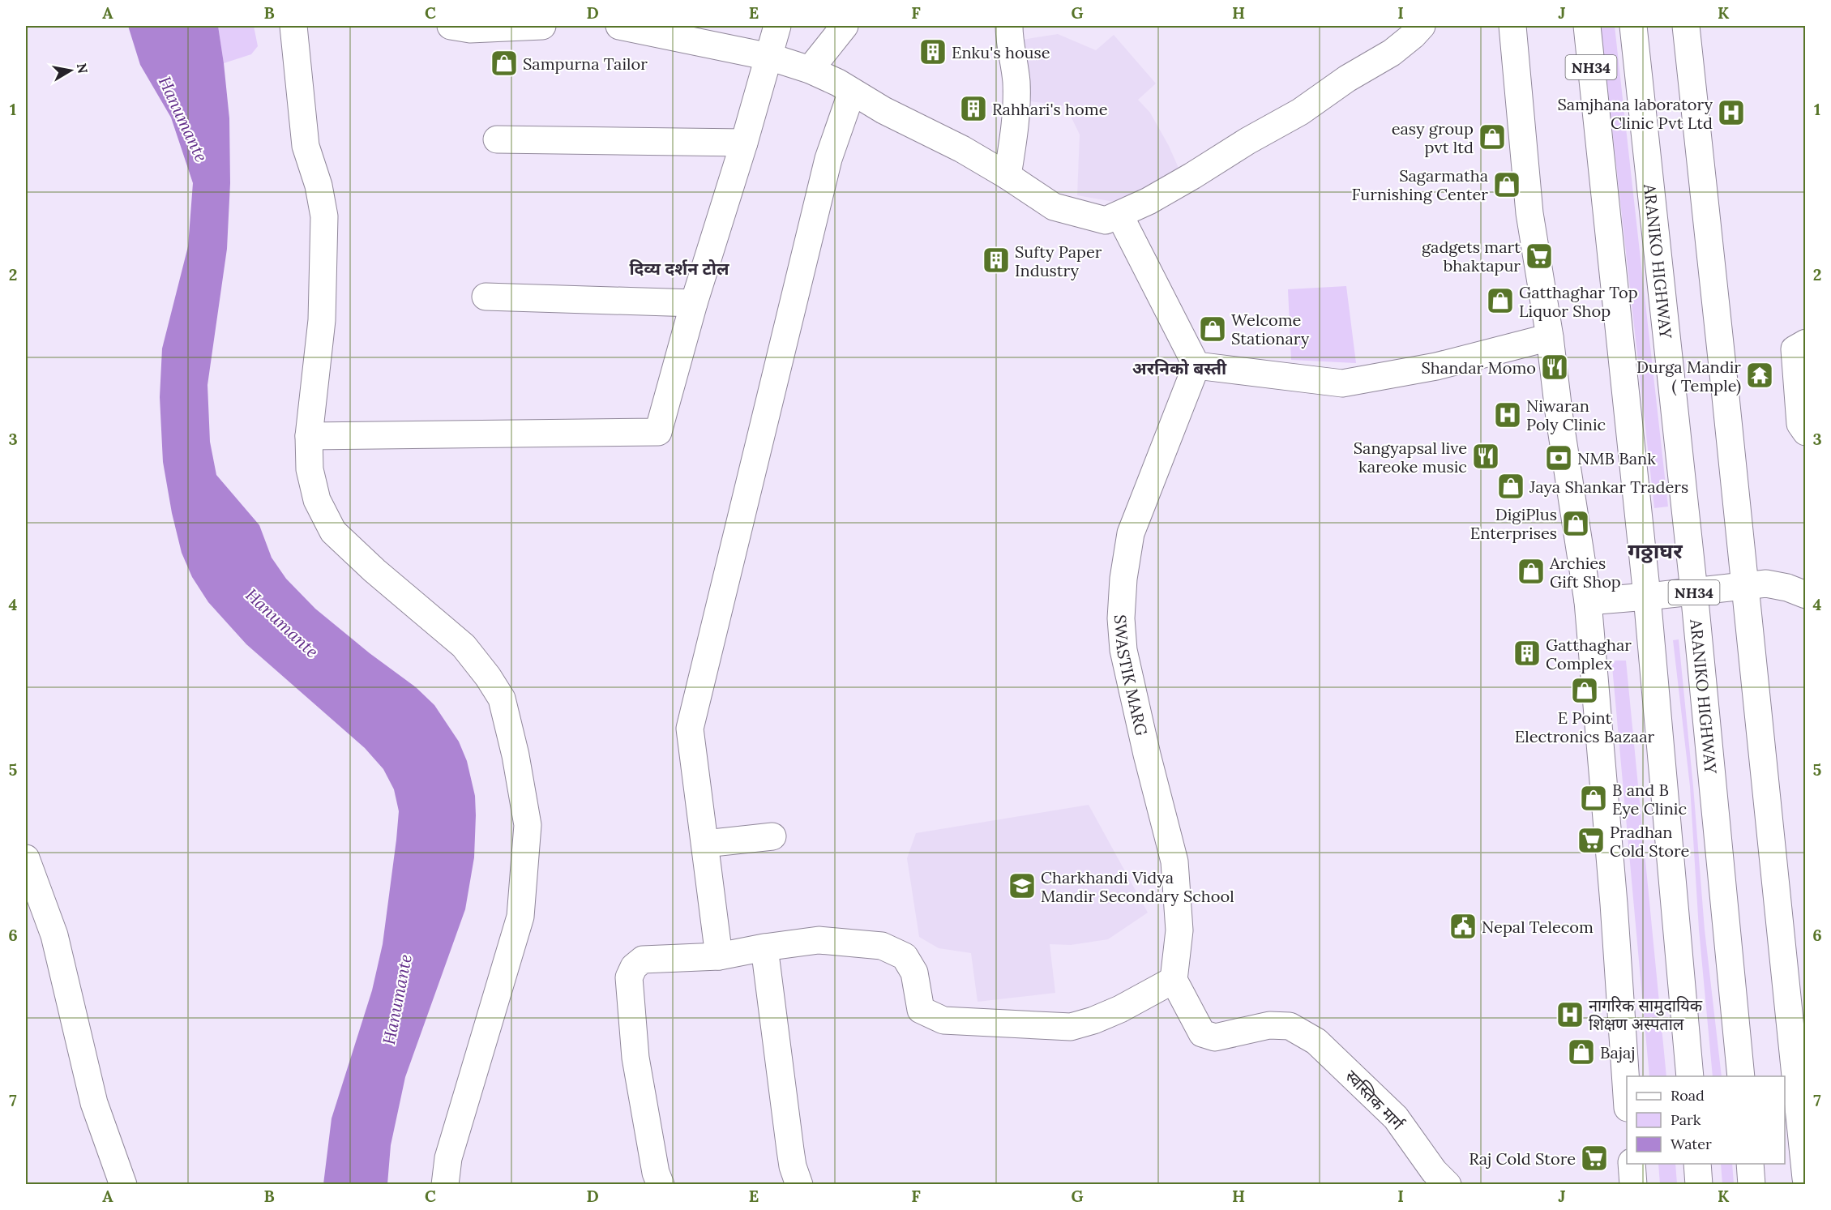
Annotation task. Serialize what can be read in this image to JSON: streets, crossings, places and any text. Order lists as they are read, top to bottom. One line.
{"streets":{"main road":["NH34","ARANIKO HIGHWAY","SWASTIK MARG","स्वस्तिक मार्ग"]},"crossings":[["SWASTIK MARG","स्वस्तिक मार्ग"]],"districts":["दिव्य दर्शन टोल","अरनिको बस्ती","गठ्ठाघर"],"water":["Hanumante"],"places":{"building":["Enku's house","Rahhari's home","Sufty Paper Industry","Gatthaghar Complex"],"shop":["Sampurna Tailor","easy group pvt ltd","Sagarmatha Furnishing Center","Gatthaghar Top Liquor Shop","Welcome Stationary","Jaya Shankar Traders","DigiPlus Enterprises","Archies Gift Shop","E Point Electronics Bazaar","B and B Eye Clinic","Bajaj"],"hospital":["Samjhana laboratory Clinic Pvt Ltd","Niwaran Poly Clinic","नागरिक सामुदायिक शिक्षण अस्पताल"],"supermarket":["gadgets mart bhaktapur","Pradhan Cold Store","Raj Cold Store"],"restaurant":["Shandar Momo","Sangyapsal live kareoke music"],"temple":["Durga Mandir ( Temple)"],"bank":["NMB Bank"],"school or university":["Charkhandi Vidya Mandir Secondary School"],"public building":["Nepal Telecom"]},"legend":["Road","Park","Water"],"north":"right","grid":{"columns":["A","B","C","D","E","F","G","H","I","J","K"],"rows":["1","2","3","4","5","6","7"]}}
